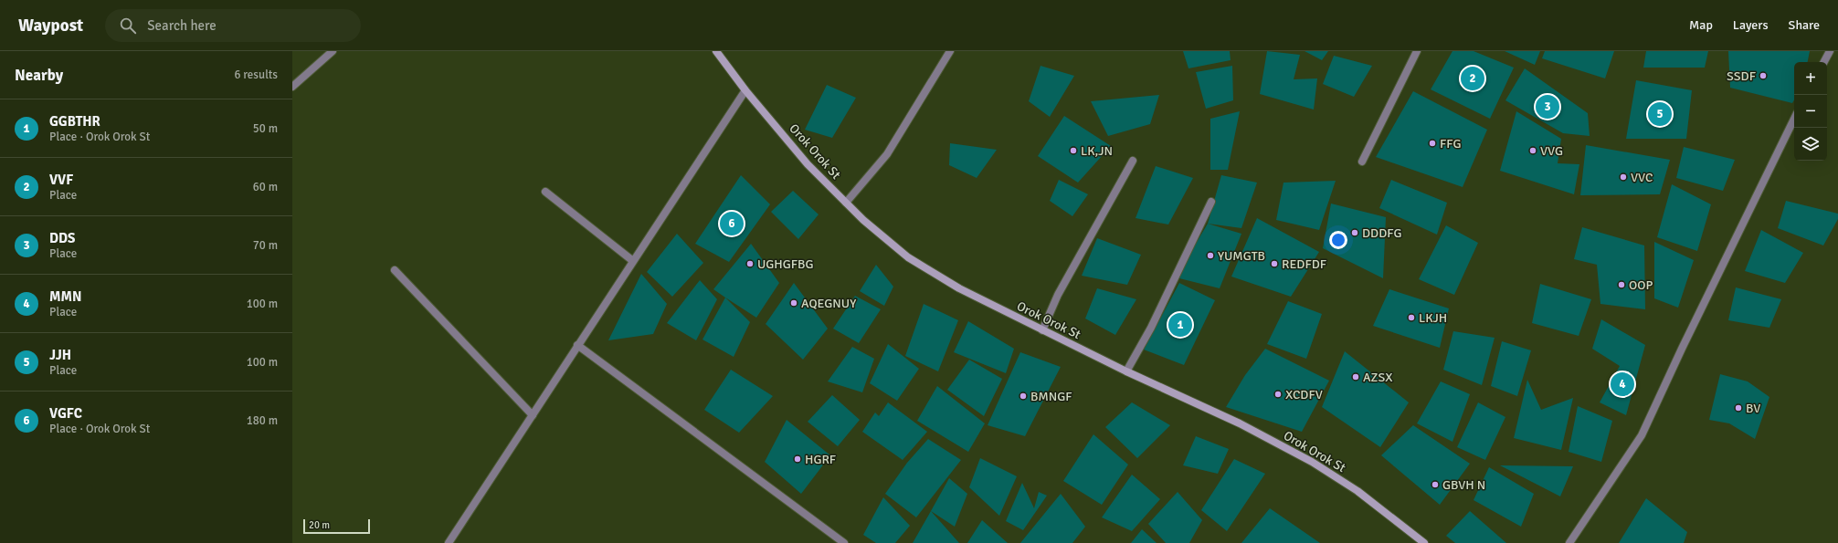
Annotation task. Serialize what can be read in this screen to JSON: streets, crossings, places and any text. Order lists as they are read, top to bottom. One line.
{"streets":{"main road":["Orok Orok St"]},"places":["SSDF","FFG","LK,JN","VVG","VVC","DDDFG","YUMGTB","UGHGFBG","REDFDF","OOP","AQEGNUY","LKJH","AZSX","XCDFV","BMNGF","BV","HGRF","GBVH N"],"scale_bar":"20 m","page":{"header":"Waypost","search":"Search here","nav":["Map","Layers","Share"],"heading":["Nearby","6 results"],"map_buttons":["+","−"],"pins":["2","3","5","6","1","4"],"list":[{"mark":"1","name":"GGBTHR","note":"Place · Orok Orok St","value":"50 m"},{"mark":"2","name":"VVF","note":"Place","value":"60 m"},{"mark":"3","name":"DDS","note":"Place","value":"70 m"},{"mark":"4","name":"MMN","note":"Place","value":"100 m"},{"mark":"5","name":"JJH","note":"Place","value":"100 m"},{"mark":"6","name":"VGFC","note":"Place · Orok Orok St","value":"180 m"}],"scale":"20 m"}}
